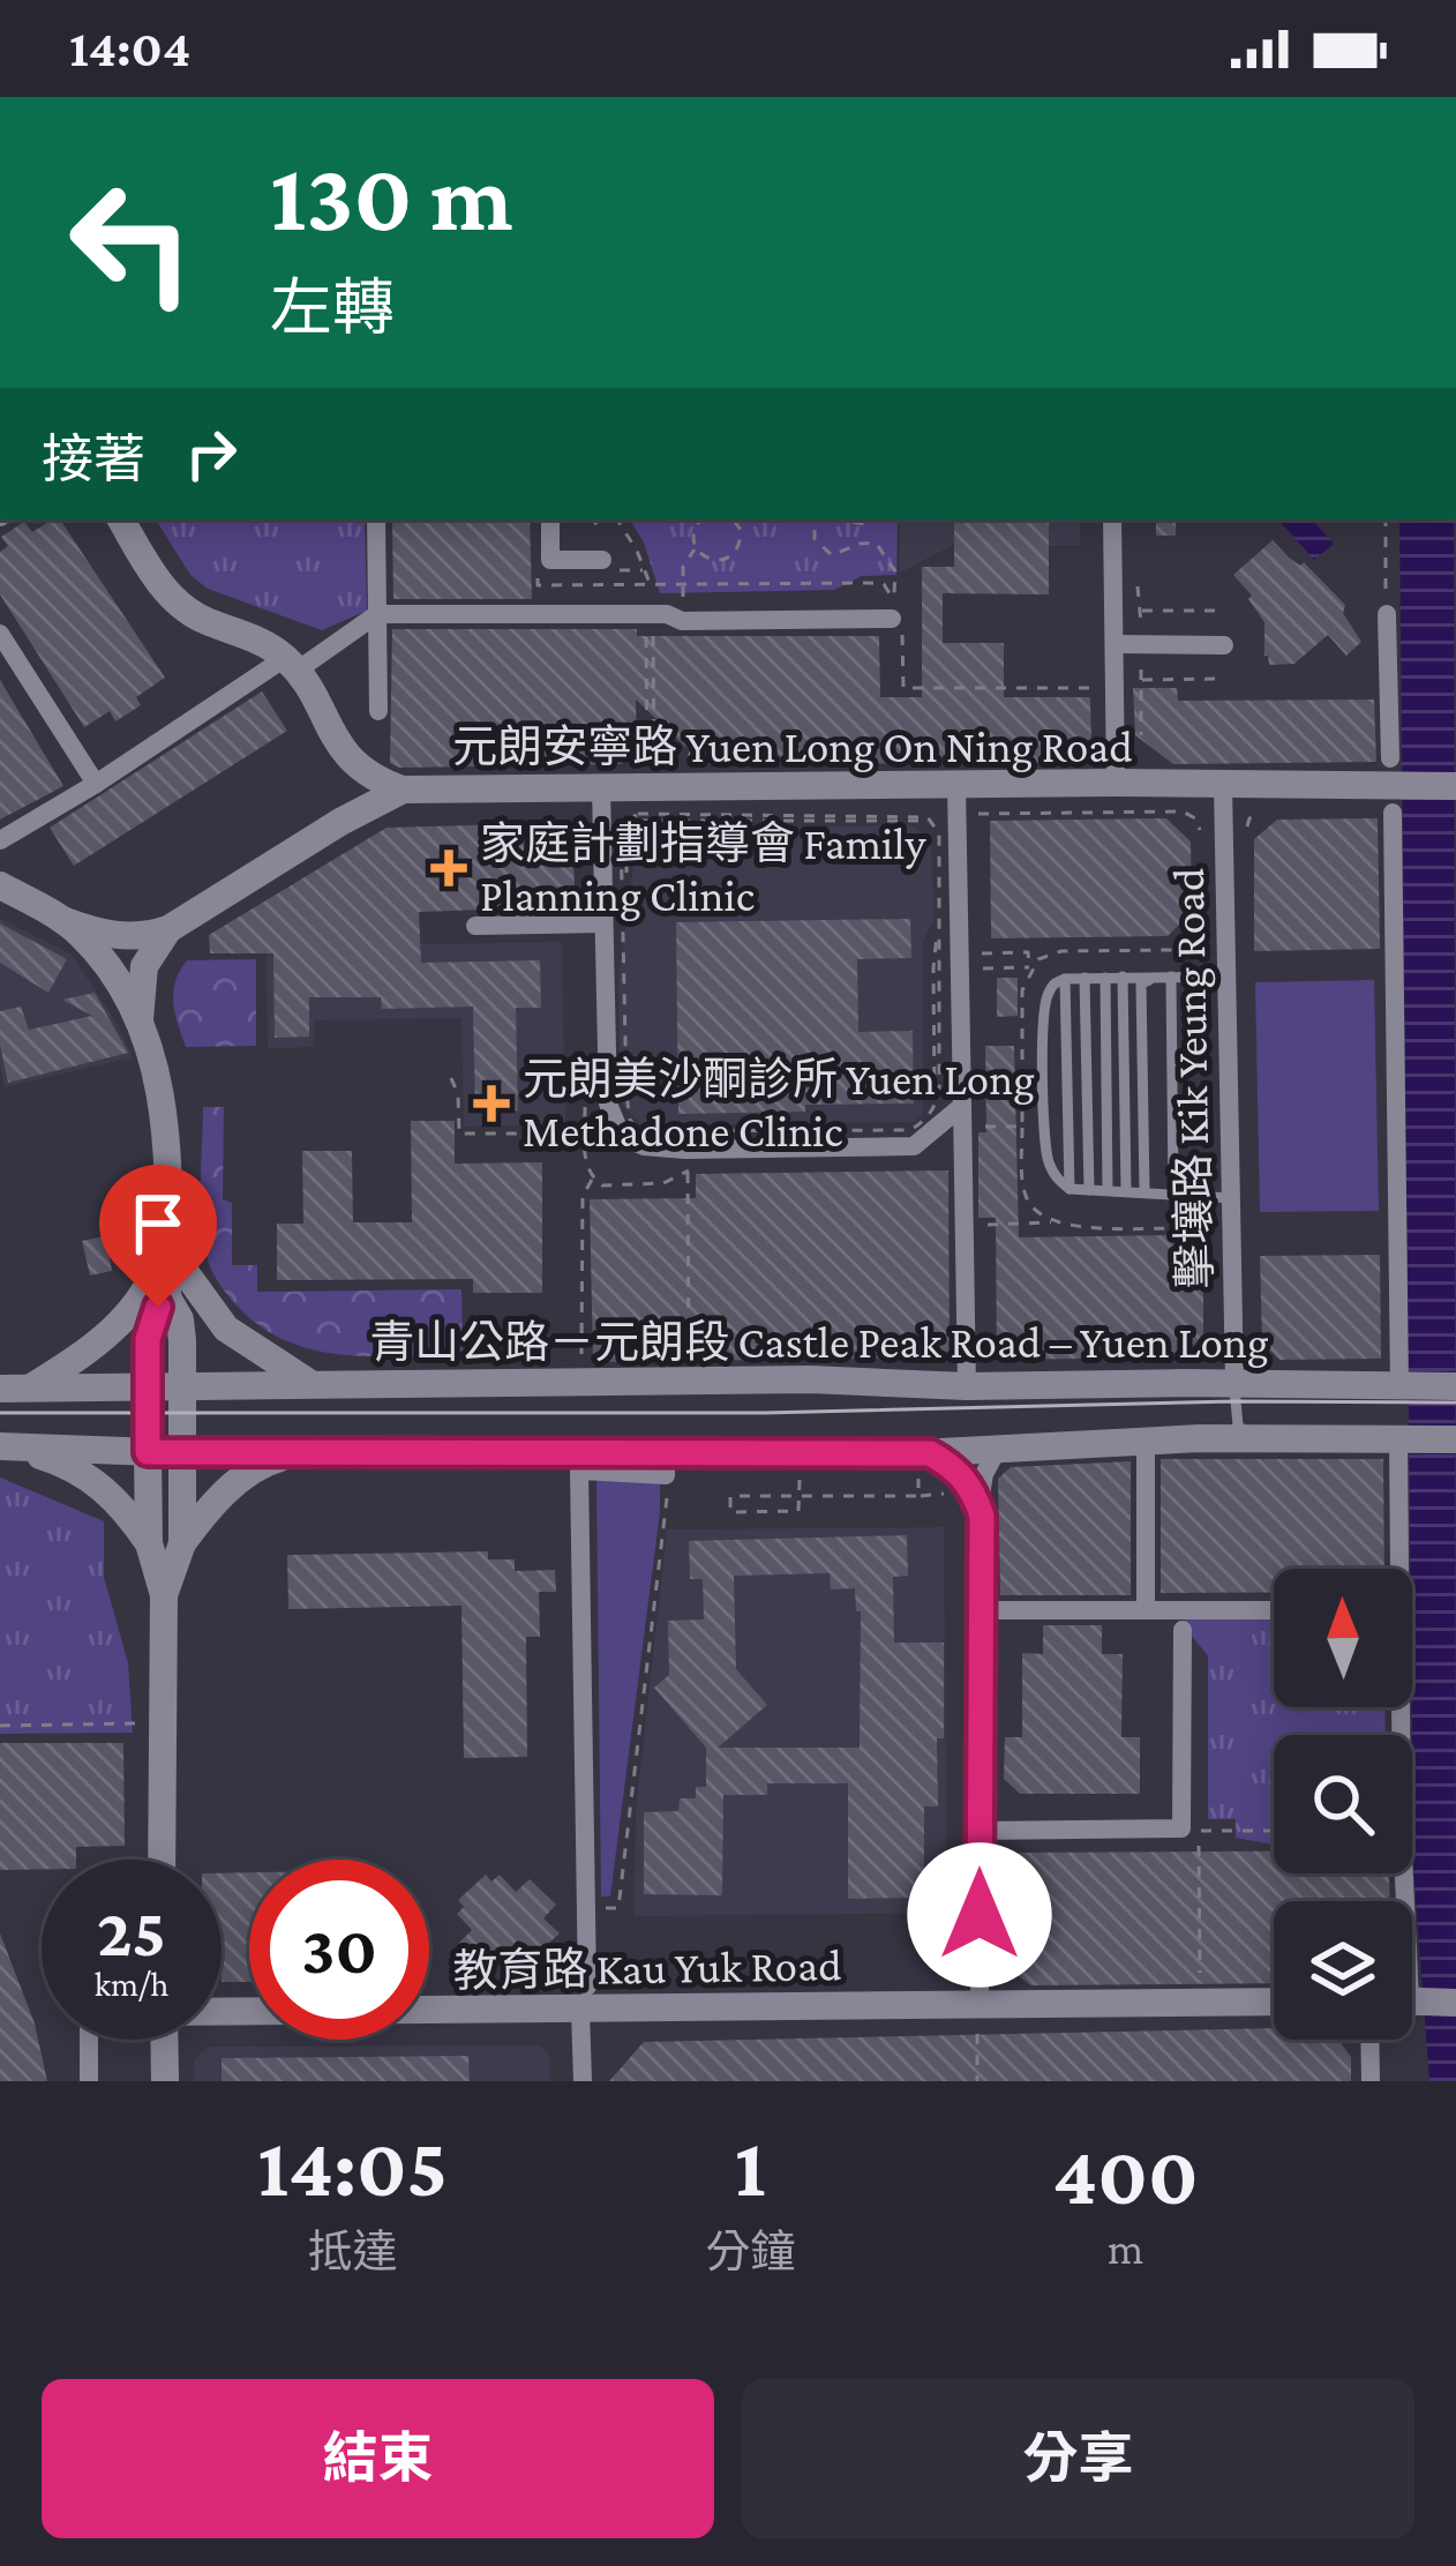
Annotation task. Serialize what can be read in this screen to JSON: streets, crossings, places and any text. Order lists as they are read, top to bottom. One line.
{"streets":{"main road":["元朗安寧路 Yuen Long On Ning Road","青山公路－元朗段 Castle Peak Road – Yuen Long","教育路 Kau Yuk Road"],"street":["擊壤路 Kik Yeung Road"]},"crossings":[["元朗安寧路 Yuen Long On Ning Road","擊壤路 Kik Yeung Road"],["擊壤路 Kik Yeung Road","青山公路－元朗段 Castle Peak Road – Yuen Long"]],"places":{"health":["家庭計劃指導會 Family Planning Clinic","元朗美沙酮診所 Yuen Long Methadone Clinic"]},"north":"top","page":{"status":"14:04","turn":["130 m","左轉"],"then":"接著","speed":"25 km/h","limit":"30","eta":["14:05","抵達","1","分鐘","400","m"],"buttons":["結束","分享"]}}
